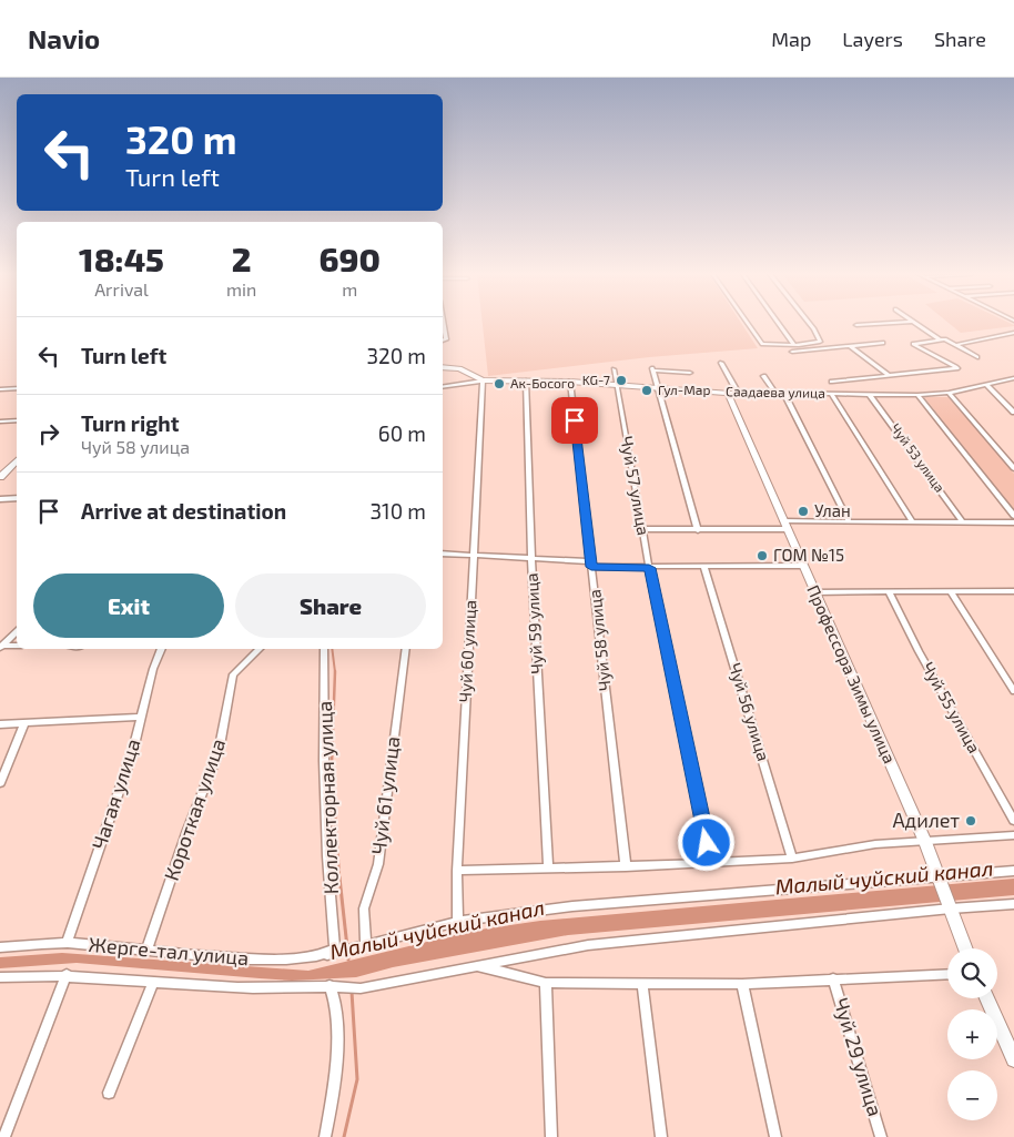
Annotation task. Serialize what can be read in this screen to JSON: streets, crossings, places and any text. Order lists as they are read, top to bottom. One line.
{"streets":{"street":["Саадаева улица","Чуй 53 улица","Чуй 57 улица","Чуй 59 улица","Чуй 58 улица","Чуй 60 улица","Профессора Зимы улица","Чуй 55 улица","Чуй 56 улица","Чагая улица","Чуй 61 улица","Коллекторная улица","Короткая улица","Жерге-тал улица","Чуй 29 улица"]},"crossings":[["Саадаева улица","Чуй 53 улица"],["Саадаева улица","Чуй 57 улица"],["Саадаева улица","Чуй 59 улица"],["Саадаева улица","Чуй 58 улица"],["Саадаева улица","Чуй 60 улица"],["Саадаева улица","Профессора Зимы улица"],["Чагая улица","Жерге-тал улица"],["Чуй 61 улица","Жерге-тал улица"],["Коллекторная улица","Жерге-тал улица"],["Короткая улица","Жерге-тал улица"]],"water":["Малый чуйский канал"],"places":["KG-7","Ак-Босого","Гул-Мар","Улан","ГОМ №15","Адилет"],"page":{"header":"Navio","nav":["Map","Layers","Share"],"turn":["320 m","Turn left"],"eta":["18:45","Arrival","2","min","690","m"],"list":[{"name":"Turn left","value":"320 m"},{"name":"Turn right","note":"Чуй 58 улица","value":"60 m"},{"name":"Arrive at destination","value":"310 m"}],"buttons":["Exit","Share"],"map_buttons":["+","−"]}}
